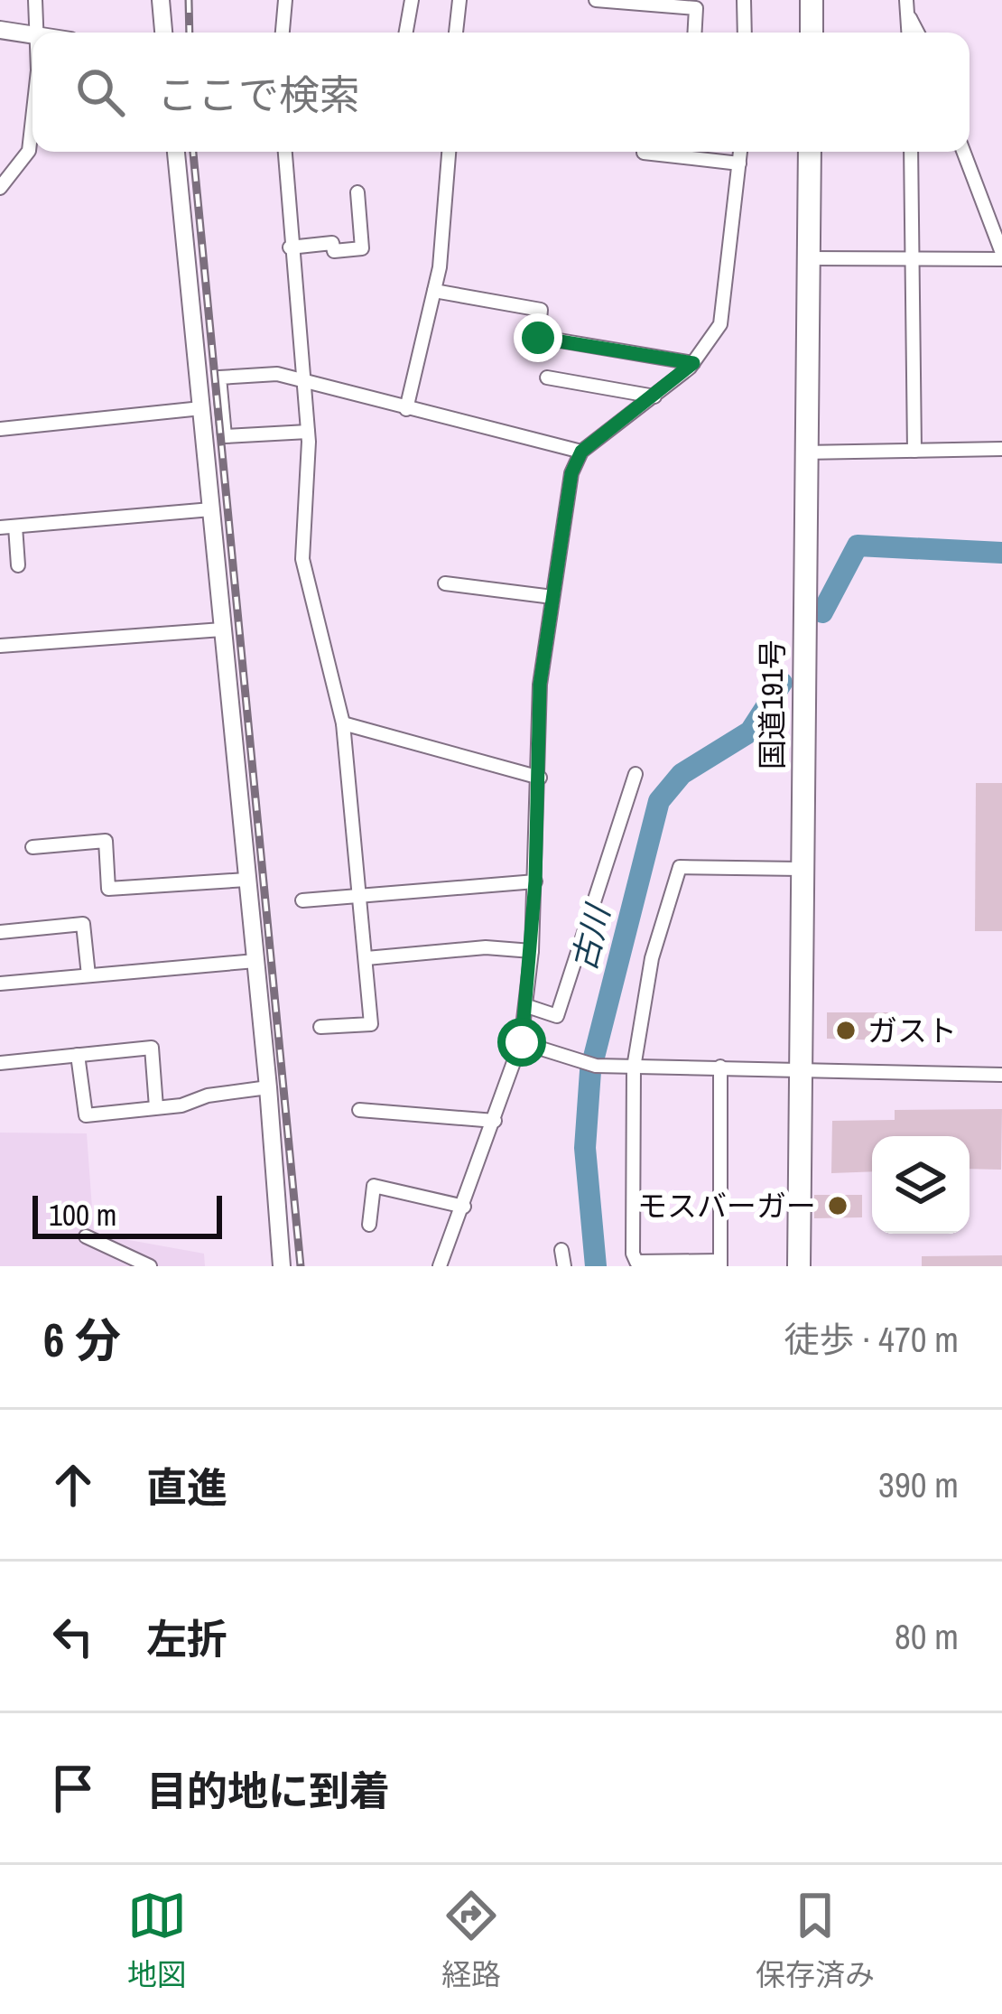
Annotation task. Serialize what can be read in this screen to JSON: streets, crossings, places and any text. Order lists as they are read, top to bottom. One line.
{"streets":{"highway":["国道191号"]},"water":["古川"],"places":["ガスト","モスバーガー"],"scale_bar":"100 m","page":{"search":"ここで検索","scale":"100 m","heading":["6 分","徒歩 · 470 m"],"list":[["直進","390 m"],["左折","80 m"],"目的地に到着"],"nav":["地図","経路","保存済み"]}}
